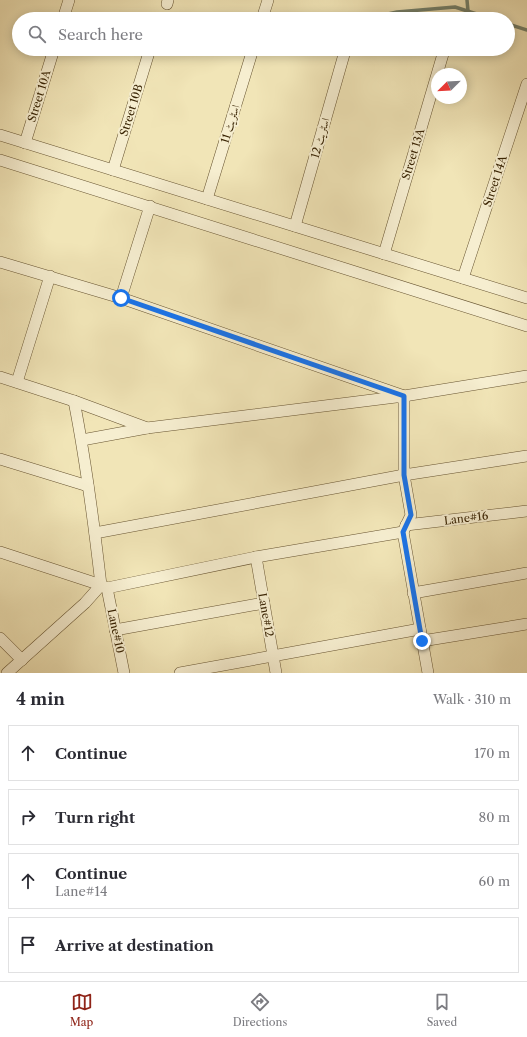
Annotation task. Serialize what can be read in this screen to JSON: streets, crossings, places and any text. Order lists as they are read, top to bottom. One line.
{"streets":{"street":["Street 10A","Street 10B","اسٹریٹ 11","اسٹریٹ 12","Street 13A","Street 14A","Lane#16","Lane#12","Lane#10"]},"crossings":[["Lane#16","Lane#12"],["Lane#16","Lane#10"]],"north":"bottom left","page":{"search":"Search here","heading":["4 min","Walk · 310 m"],"list":[["Continue","170 m"],["Turn right","80 m"],["Continue","Lane#14","60 m"],"Arrive at destination"],"nav":["Map","Directions","Saved"]}}
